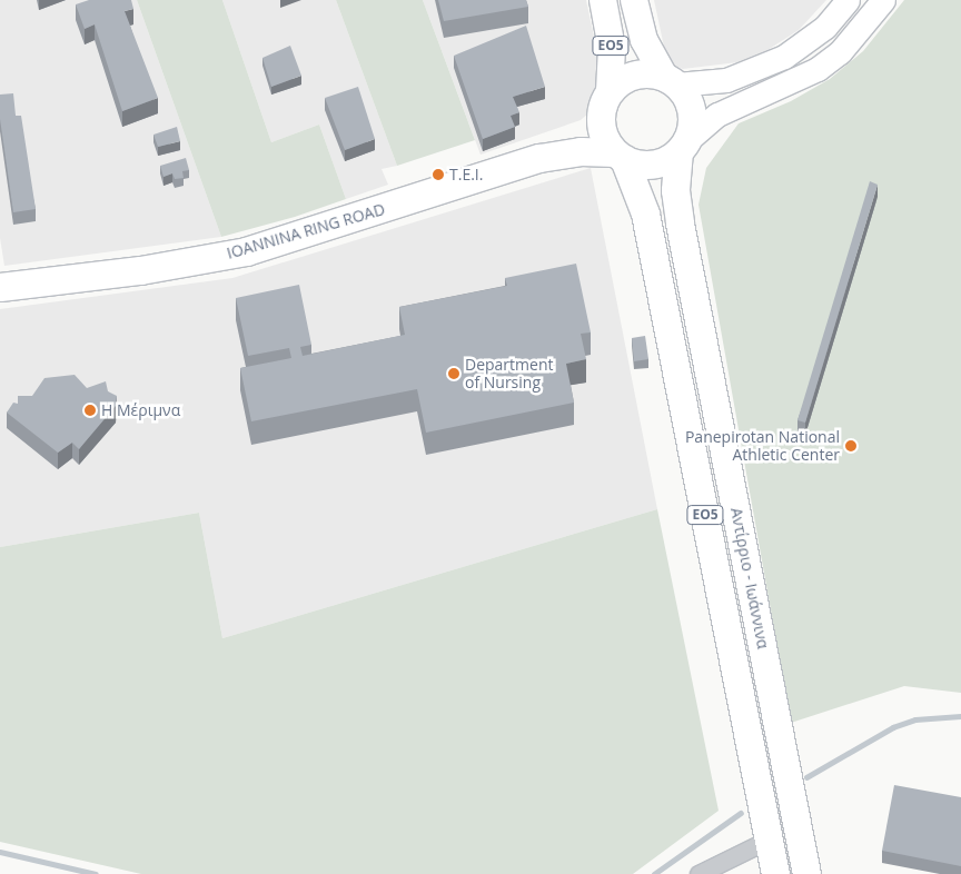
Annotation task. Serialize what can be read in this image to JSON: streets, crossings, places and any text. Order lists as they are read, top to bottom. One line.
{"streets":{"highway":["ΕΟ5","IOANNINA RING ROAD","Αντίρριο - Ιωάννινα"]},"crossings":[["ΕΟ5","IOANNINA RING ROAD"],["ΕΟ5","Αντίρριο - Ιωάννινα"],["IOANNINA RING ROAD","Αντίρριο - Ιωάννινα"]],"places":["Τ.Ε.Ι.","Department of Nursing","Η Μέριμνα","Panepirotan National Athletic Center"]}
